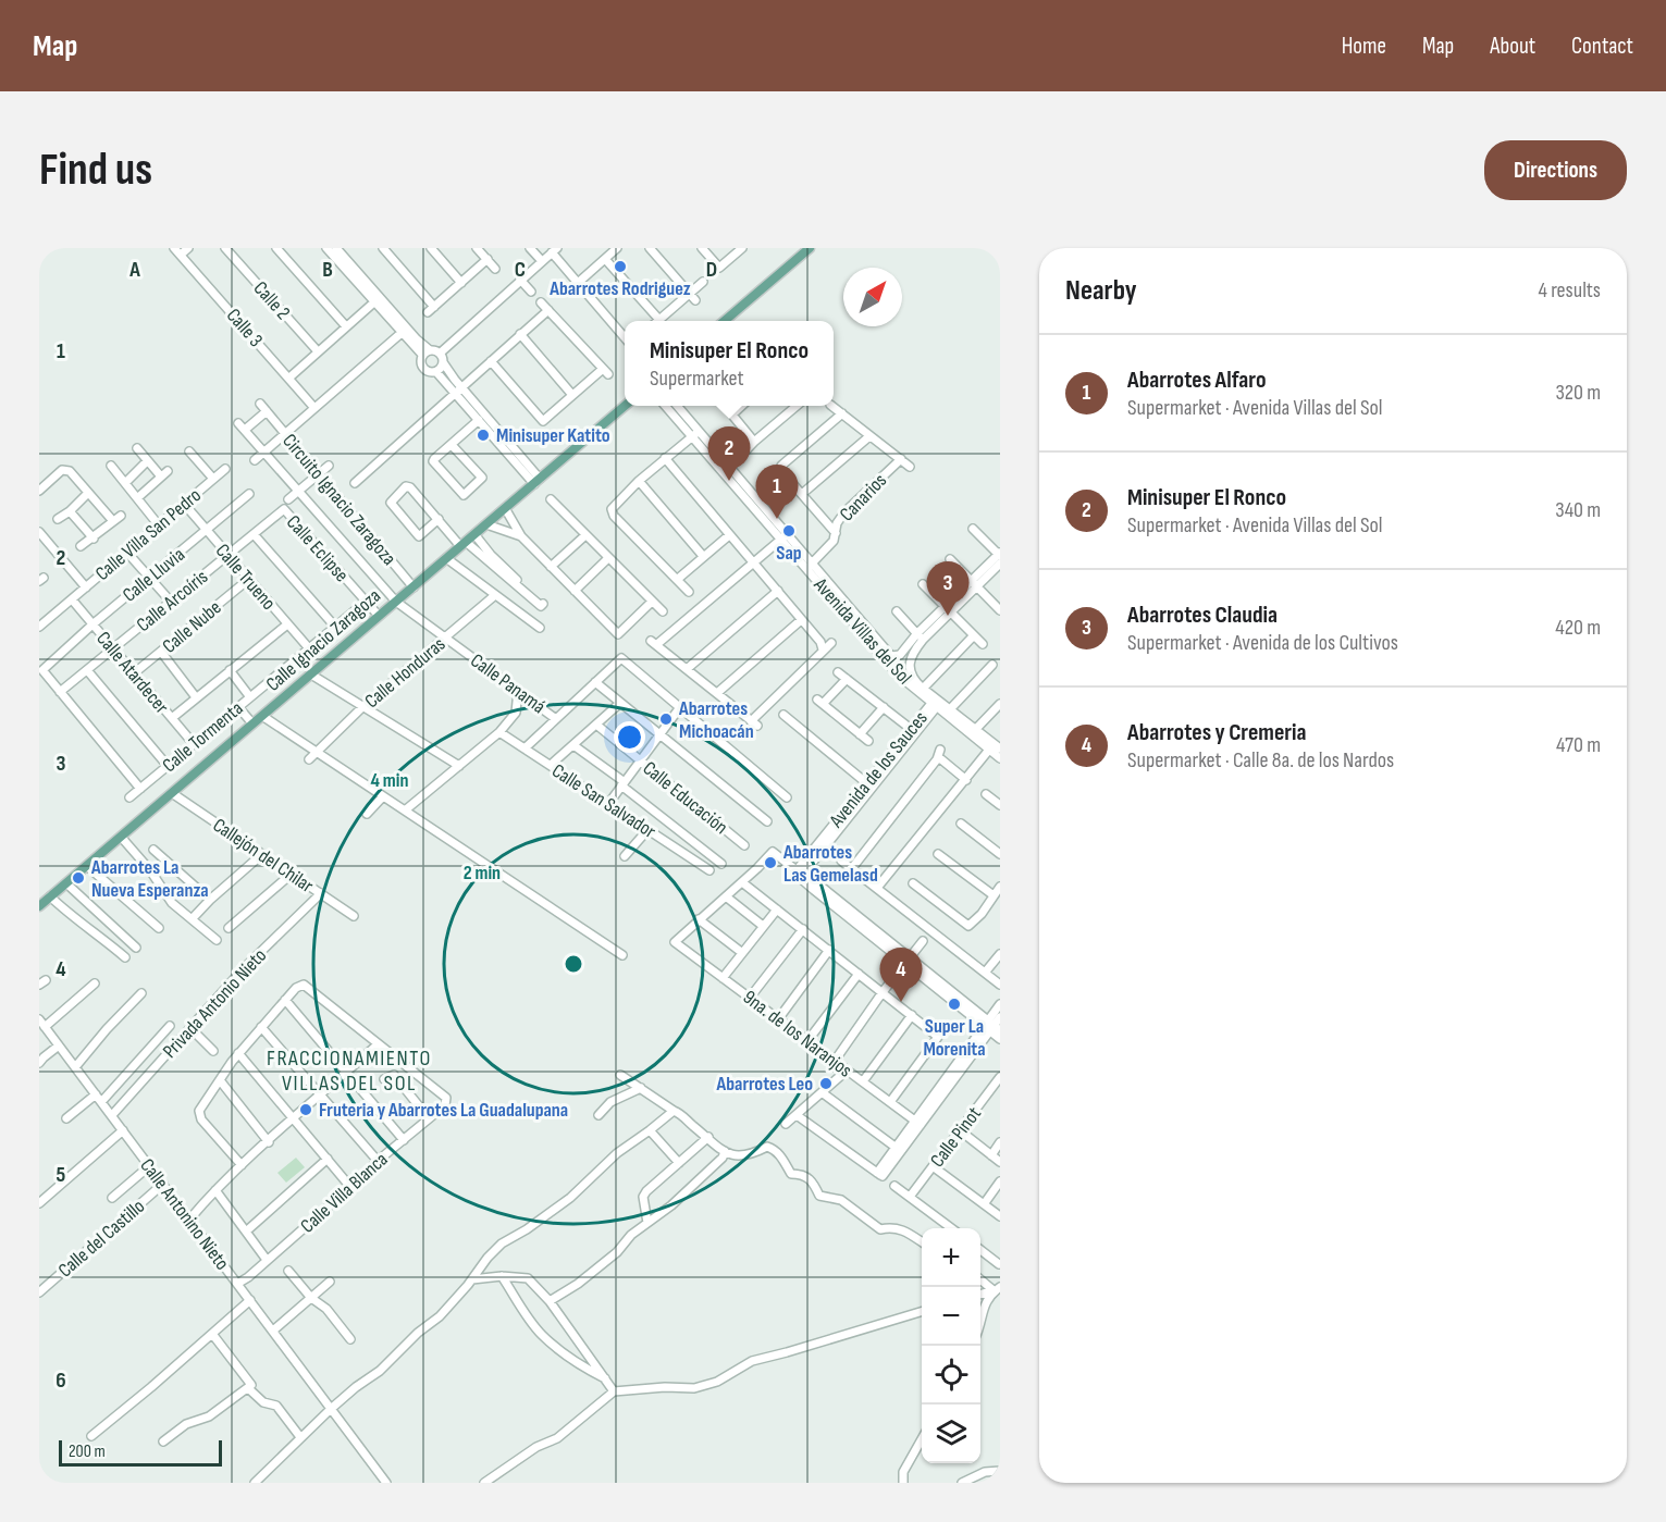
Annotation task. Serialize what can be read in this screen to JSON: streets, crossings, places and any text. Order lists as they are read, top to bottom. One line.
{"streets":{"main road":["Calle Ignacio Zaragoza"],"street":["Calle 2","Calle 3","Canarios","Circuito Ignacio Zaragoza","Calle Villa San Pedro","Calle Eclipse","Calle Lluvia","Calle Trueno","Calle Arcoíris","Calle Nube","Avenida Villas del Sol","Calle Atardecer","Calle Honduras","Calle Panamá","Calle Tormenta","Avenida de los Sauces","Calle Educación","Calle San Salvador","Callejón del Chilar","Privada Antonio Nieto","9na. de los Naranjos","Calle Pinot","Calle Villa Blanca","Calle Antonino Nieto","Calle del Castillo"]},"crossings":[["Canarios","Avenida Villas del Sol"],["Circuito Ignacio Zaragoza","Calle Ignacio Zaragoza"],["Circuito Ignacio Zaragoza","Calle Panamá"],["Calle Villa San Pedro","Calle Trueno"],["Calle Villa San Pedro","Calle Atardecer"],["Calle Eclipse","Calle Arcoíris"],["Calle Eclipse","Calle Ignacio Zaragoza"],["Calle Eclipse","Calle Tormenta"],["Calle Lluvia","Calle Trueno"],["Calle Lluvia","Calle Arcoíris"],["Calle Lluvia","Calle Atardecer"],["Calle Trueno","Calle Arcoíris"],["Calle Trueno","Calle Nube"],["Calle Trueno","Calle Tormenta"],["Calle Arcoíris","Calle Atardecer"],["Calle Nube","Calle Atardecer"],["Avenida Villas del Sol","Avenida de los Sauces"],["Calle Ignacio Zaragoza","Calle Panamá"],["Calle Ignacio Zaragoza","Callejón del Chilar"],["Calle Atardecer","Calle Tormenta"],["Calle Honduras","Calle Panamá"],["Callejón del Chilar","Privada Antonio Nieto"],["Privada Antonio Nieto","Calle Antonino Nieto"],["Calle Villa Blanca","Calle Antonino Nieto"],["Calle Antonino Nieto","Calle del Castillo"]],"districts":["FRACCIONAMIENTO VILLAS DEL SOL"],"places":["Abarrotes Rodriguez","Minisuper Katito","Sap","Abarrotes Michoacán","Abarrotes Las Gemelasd","Abarrotes La Nueva Esperanza","Super La Morenita","Abarrotes Leo","Fruteria y Abarrotes La Guadalupana"],"scale_bar":"200 m","north":"top right","page":{"header":"Map","nav":["Home","Map","About","Contact"],"buttons":"Directions","title":"Find us","heading":["Nearby","4 results"],"popup":["Minisuper El Ronco","Supermarket"],"list":[{"mark":"1","name":"Abarrotes Alfaro","note":"Supermarket · Avenida Villas del Sol","value":"320 m"},{"mark":"2","name":"Minisuper El Ronco","note":"Supermarket · Avenida Villas del Sol","value":"340 m"},{"mark":"3","name":"Abarrotes Claudia","note":"Supermarket · Avenida de los Cultivos","value":"420 m"},{"mark":"4","name":"Abarrotes y Cremeria","note":"Supermarket · Calle 8a. de los Nardos","value":"470 m"}],"pins":["2","1","3","4"],"map_buttons":["+","−"],"scale":"200 m"},"grid":{"columns":["A","B","C","D"],"rows":["1","2","3","4","5","6"]},"rings":["4 min","2 min"]}
